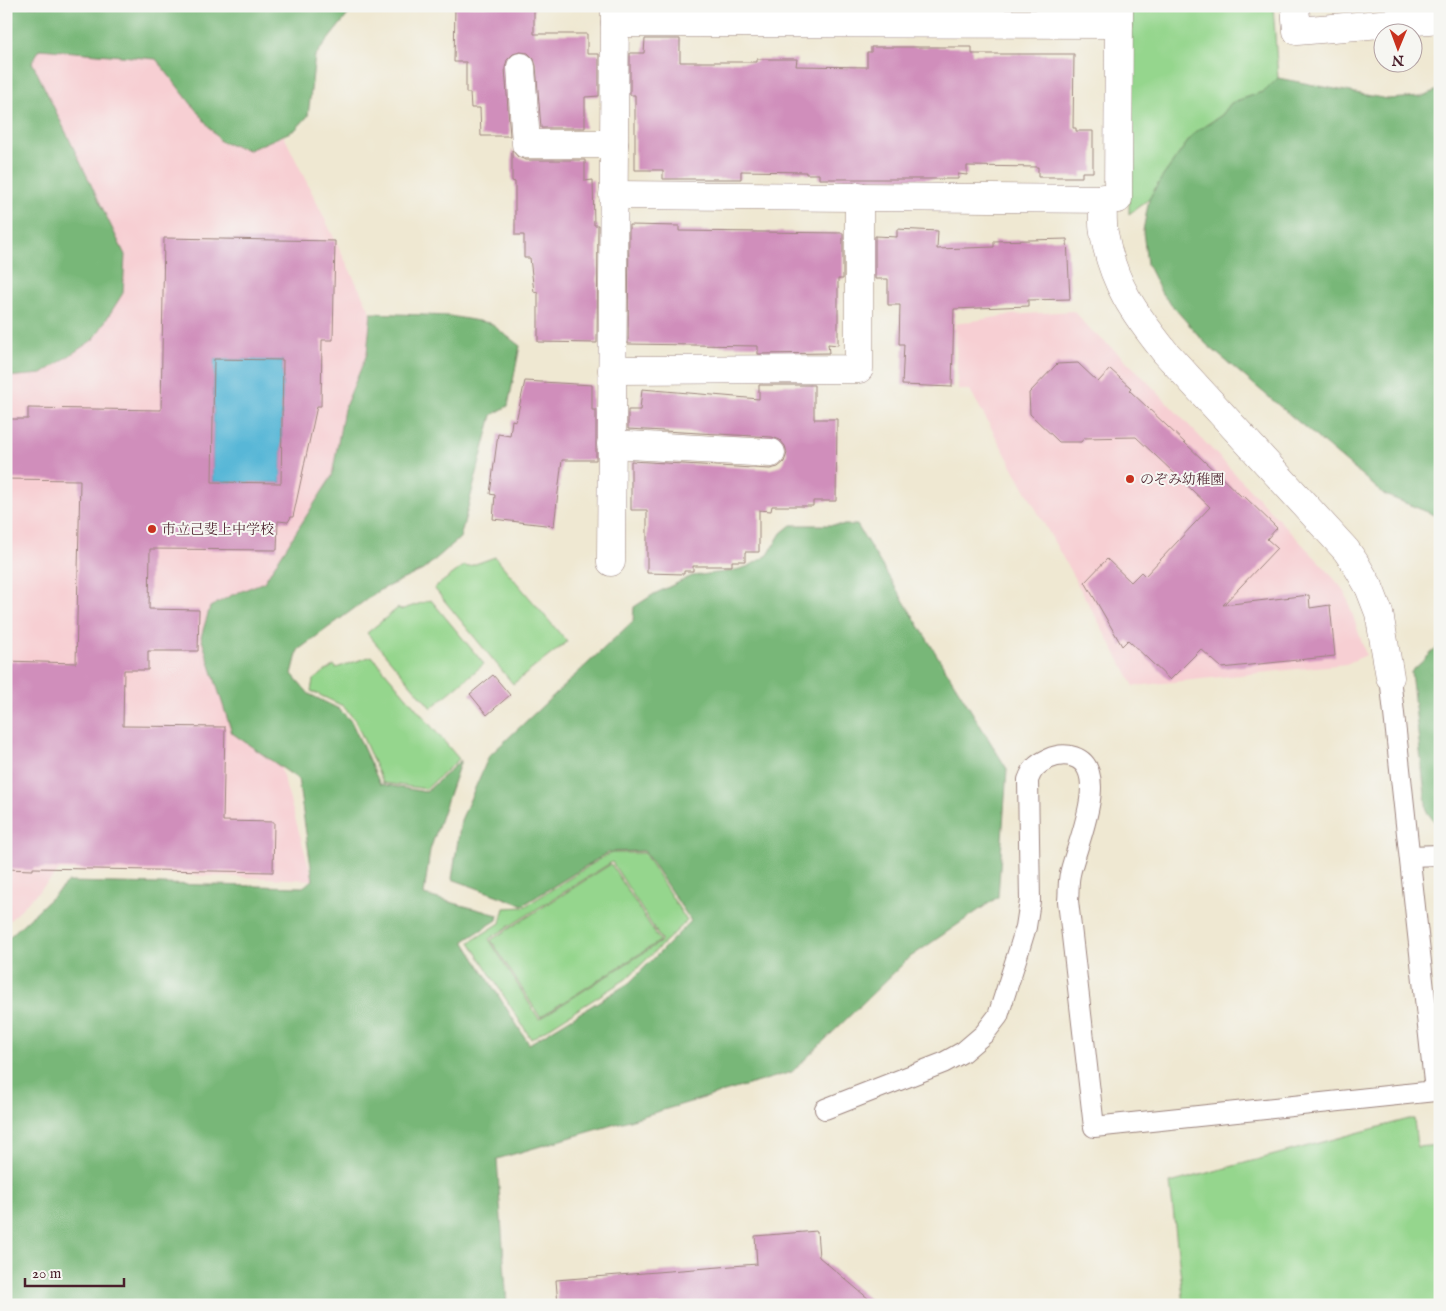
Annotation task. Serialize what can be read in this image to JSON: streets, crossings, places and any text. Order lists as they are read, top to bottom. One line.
{"places":["のぞみ幼稚園","市立己斐上中学校"],"scale_bar":"20 m","north":"bottom"}
